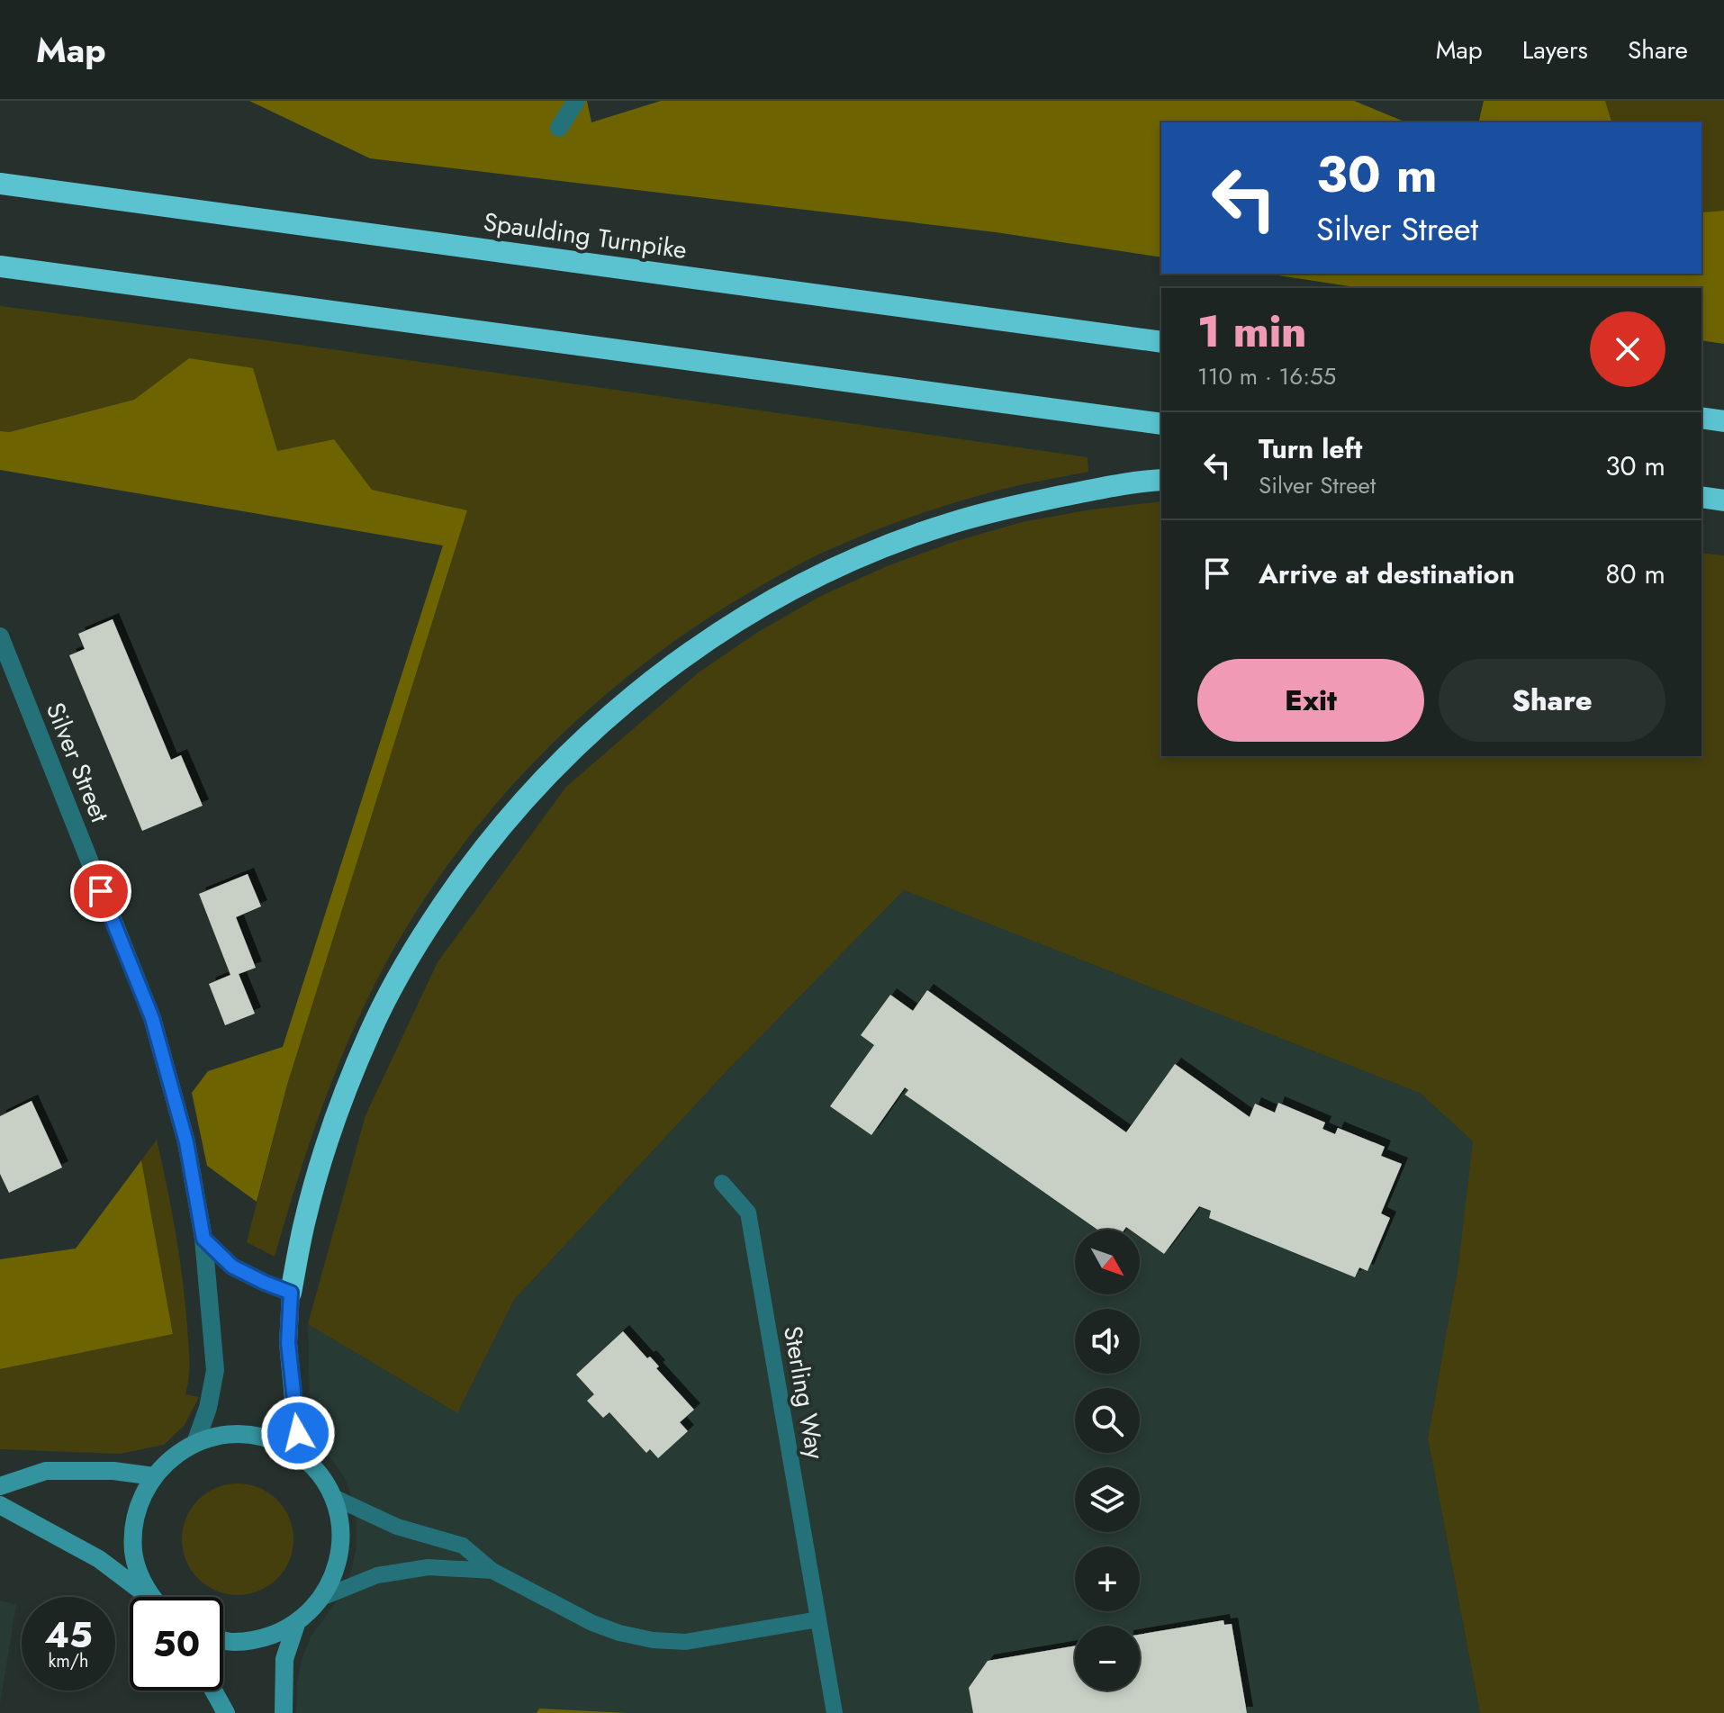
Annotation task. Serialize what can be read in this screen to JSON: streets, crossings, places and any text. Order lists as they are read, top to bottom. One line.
{"streets":{"highway":["Spaulding Turnpike"],"street":["Silver Street"],"lane":["Sterling Way"]},"north":"bottom right","page":{"header":"Map","nav":["Map","Layers","Share"],"turn":["30 m","Silver Street"],"heading":["1 min","110 m · 16:55"],"list":[{"name":"Turn left","note":"Silver Street","value":"30 m"},{"name":"Arrive at destination","value":"80 m"}],"buttons":["Exit","Share"],"map_buttons":["+","−"],"speed":"45 km/h","limit":"50"}}
